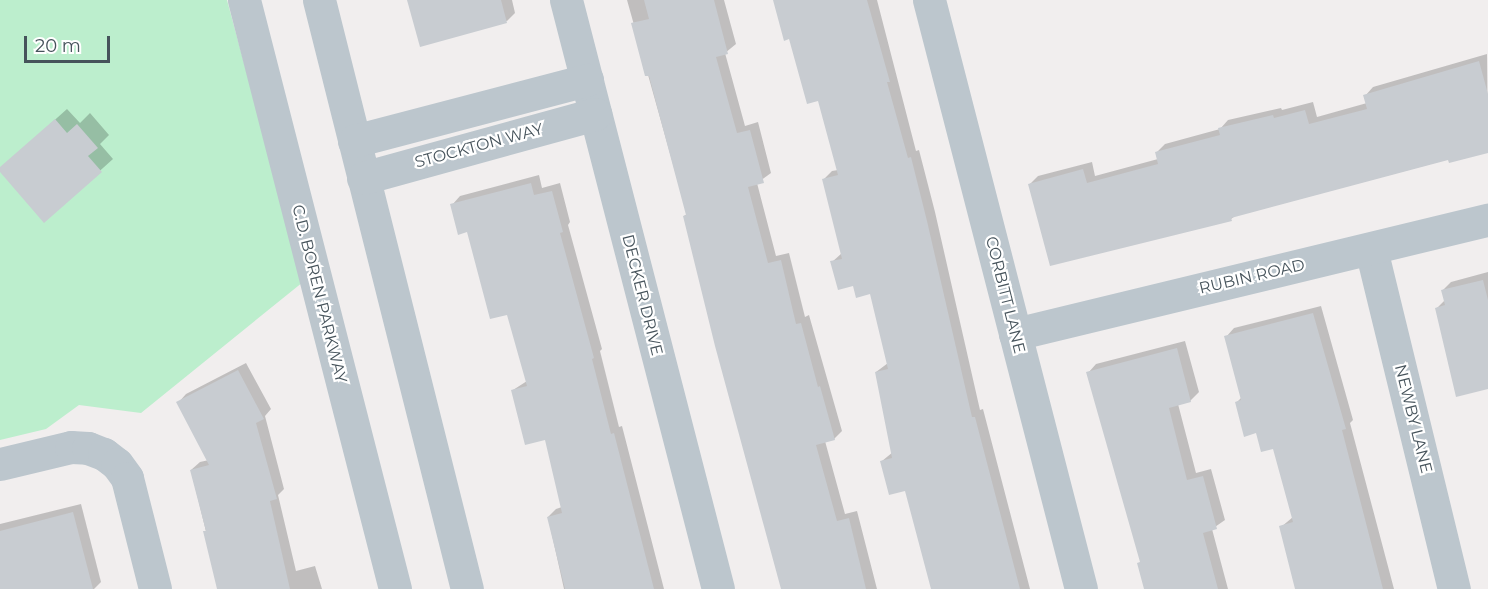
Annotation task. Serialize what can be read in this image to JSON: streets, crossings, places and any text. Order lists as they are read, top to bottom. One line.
{"streets":{"street":["STOCKTON WAY","RUBIN ROAD","C.D. BOREN PARKWAY","DECKER DRIVE","CORBITT LANE","NEWBY LANE"]},"crossings":[["STOCKTON WAY","DECKER DRIVE"],["RUBIN ROAD","CORBITT LANE"],["RUBIN ROAD","NEWBY LANE"]],"scale_bar":"20 m"}
